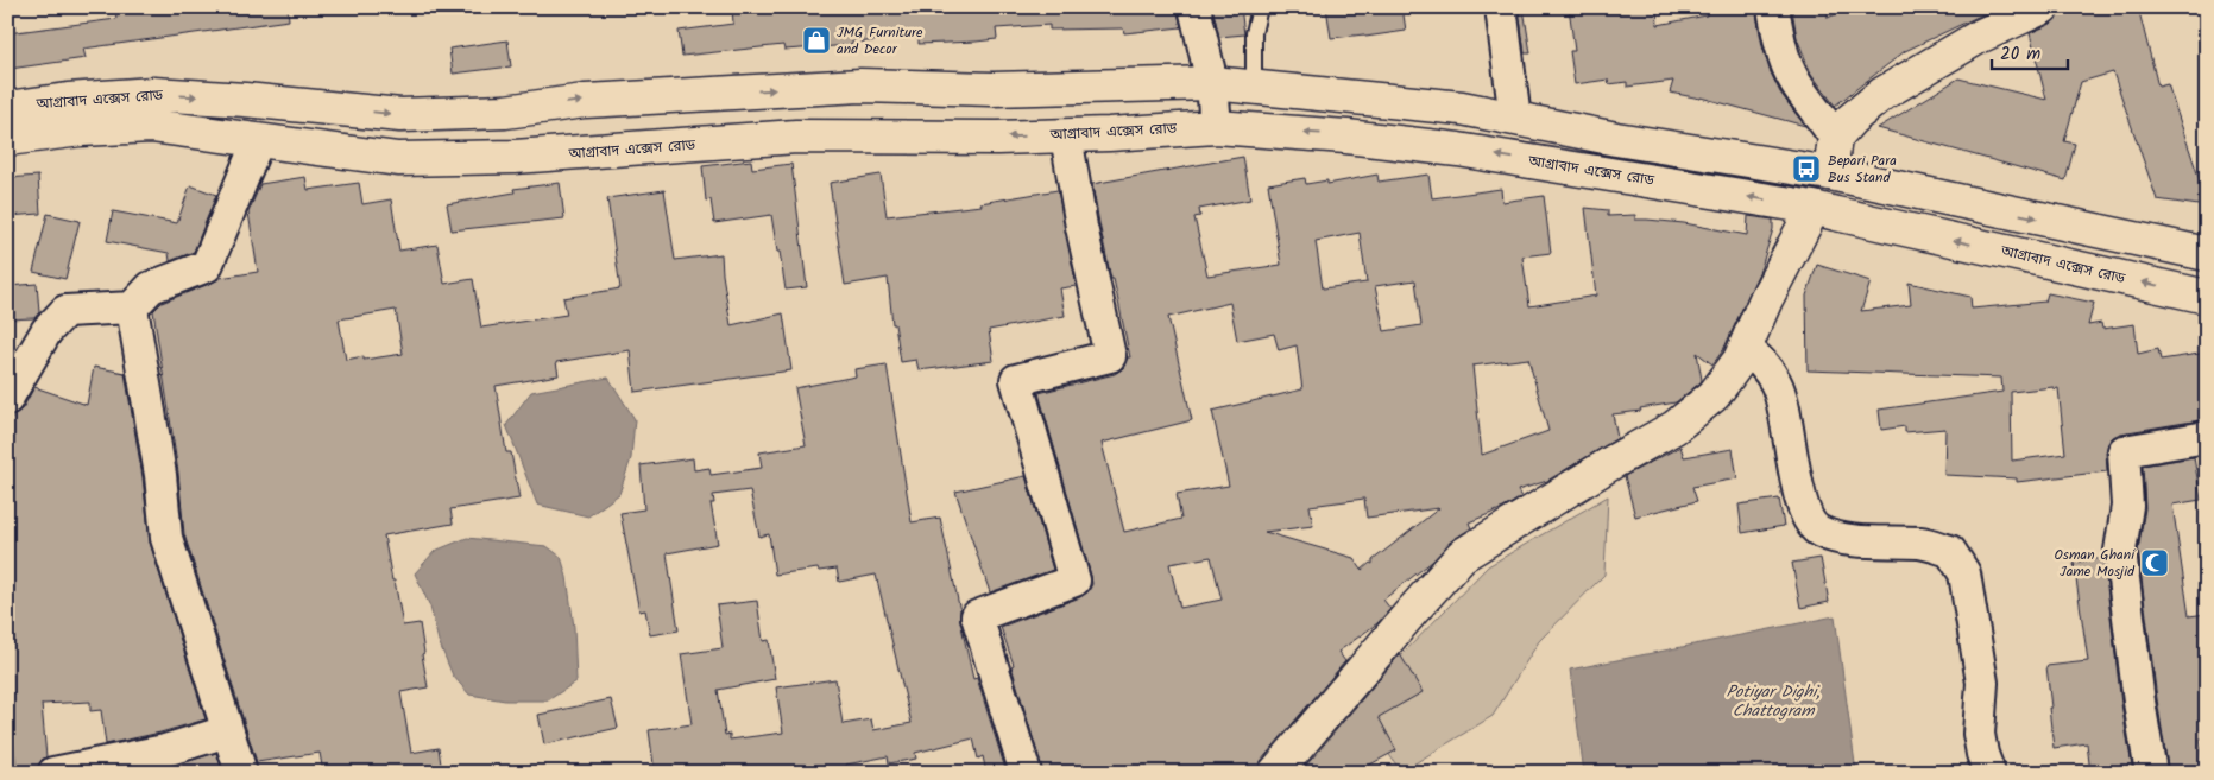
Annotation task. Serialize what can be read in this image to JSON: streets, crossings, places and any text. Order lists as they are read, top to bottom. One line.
{"streets":{"main road":["আগ্রাবাদ এক্সেস রোড"]},"water":["Potiyar Dighi, Chattogram"],"places":{"shop":["JMG Furniture and Decor"],"bus stop":["Bepari Para Bus Stand"],"mosque":["Osman Ghani Jame Mosjid"]},"scale_bar":"20 m"}
